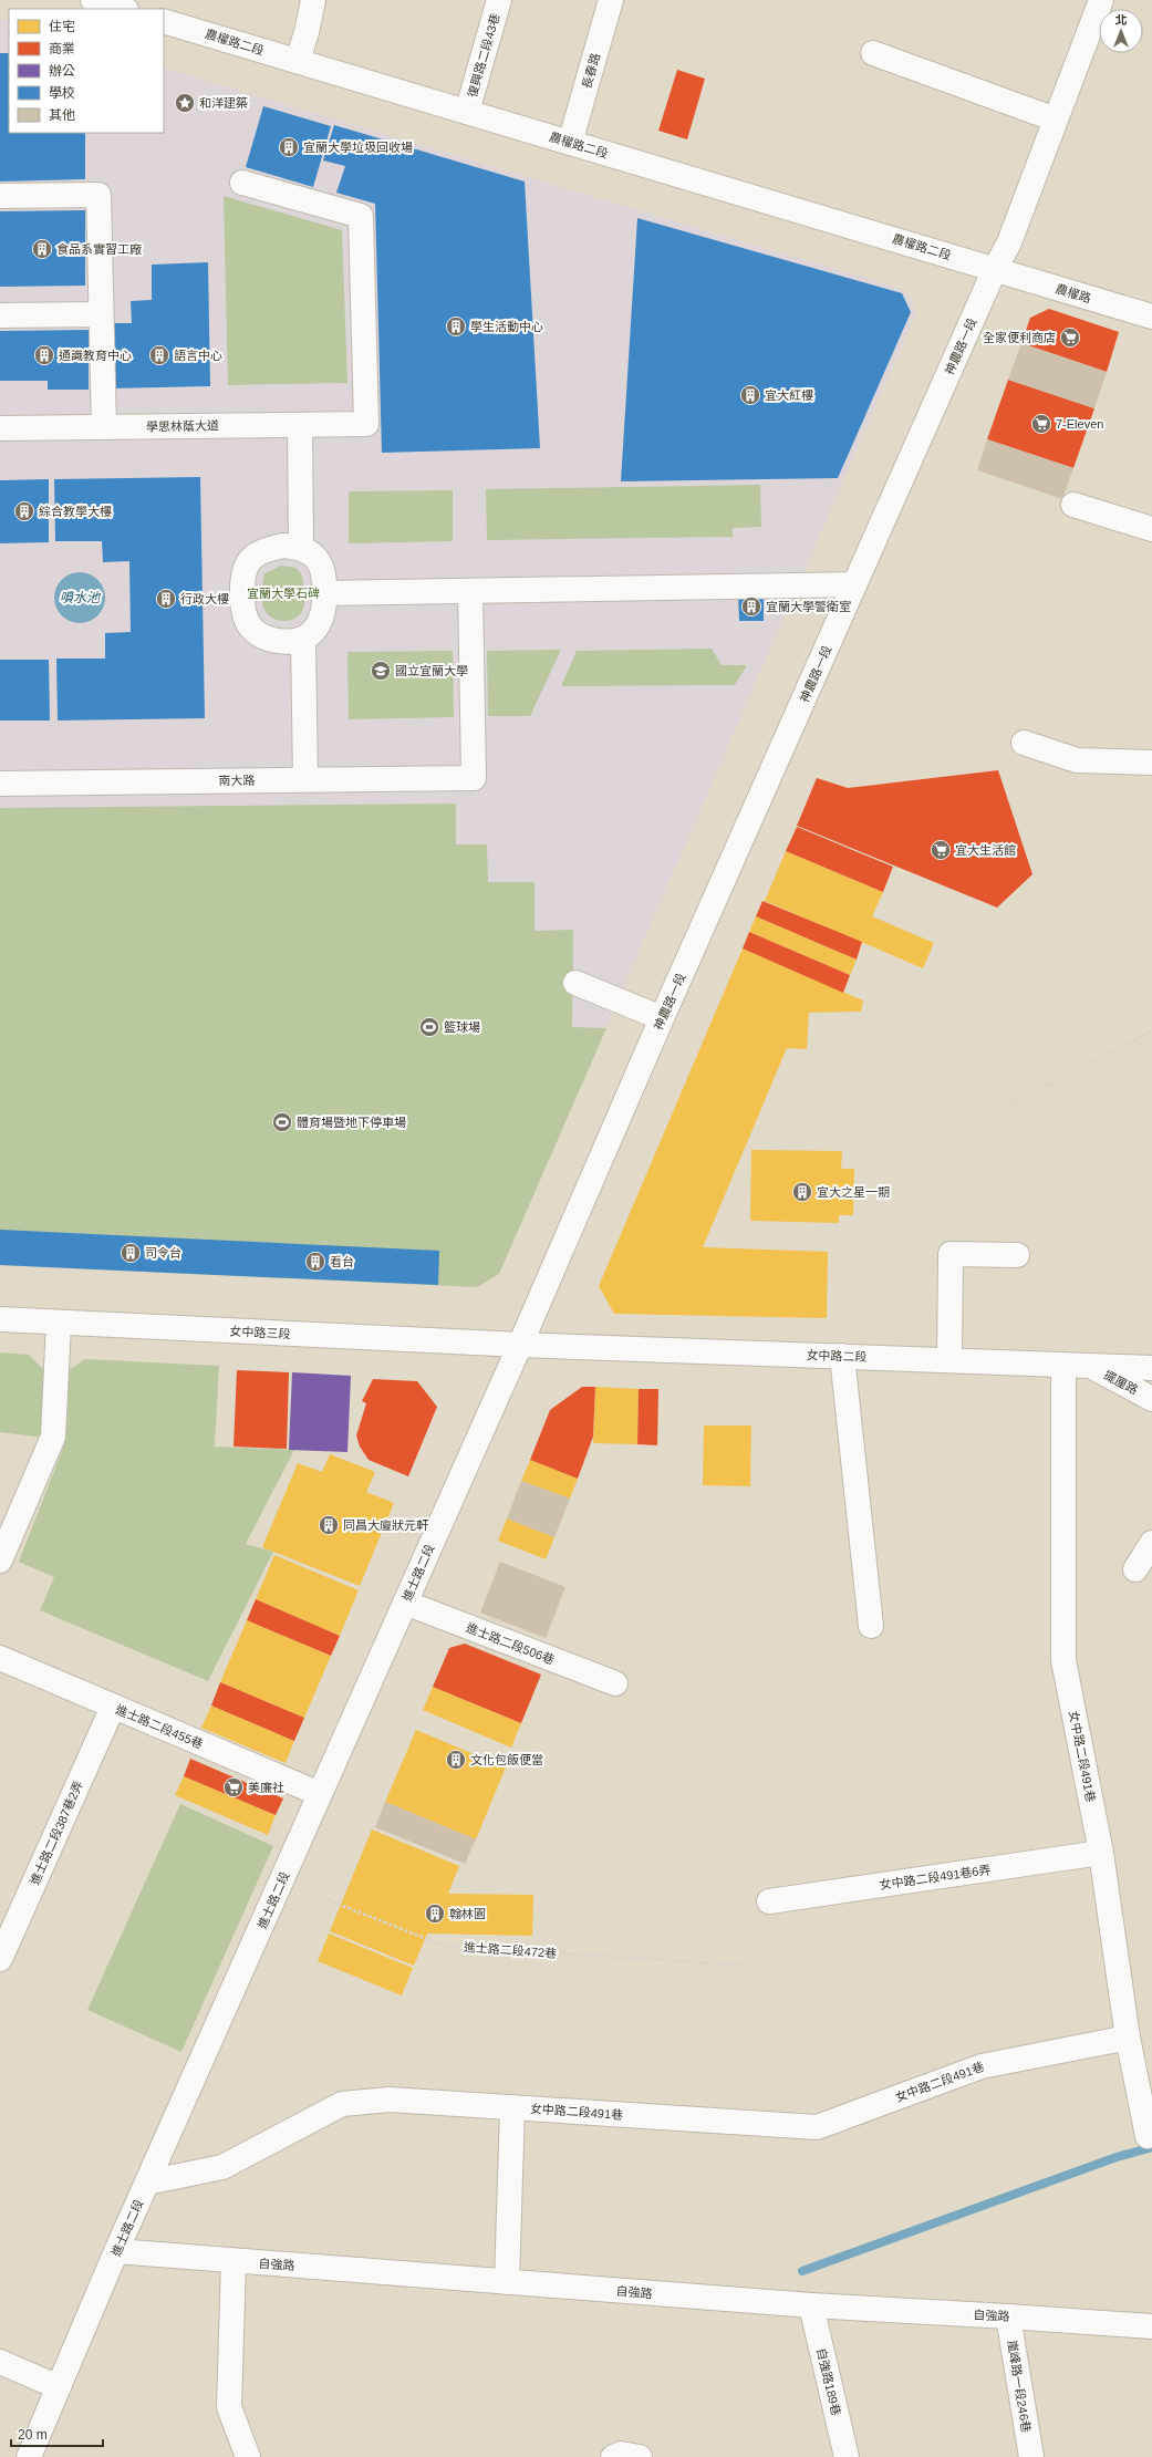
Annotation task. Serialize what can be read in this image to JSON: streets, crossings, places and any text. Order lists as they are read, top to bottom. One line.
{"streets":{"street":["農權路二段","復興路二段43巷","長春路","農權路","神農路一段","學思林蔭大道","南大路","女中路三段","女中路二段","擺厘路","進士路二段","進士路二段506巷","進士路二段455巷","女中路二段491巷","進士路二段387巷2弄","女中路二段491巷6弄","自強路","自強路189巷","嵐峰路一段246巷"],"path":["進士路二段472巷"]},"crossings":[["農權路二段","復興路二段43巷"],["農權路二段","長春路"],["農權路二段","農權路"],["農權路二段","神農路一段"],["農權路","神農路一段"],["神農路一段","女中路三段"],["神農路一段","女中路二段"],["神農路一段","進士路二段"],["女中路三段","女中路二段"],["女中路三段","進士路二段"],["女中路二段","擺厘路"],["女中路二段","進士路二段"],["女中路二段","女中路二段491巷"],["進士路二段","進士路二段506巷"],["進士路二段","進士路二段455巷"],["進士路二段","女中路二段491巷"],["進士路二段","進士路二段472巷"],["進士路二段","自強路"],["進士路二段455巷","進士路二段387巷2弄"],["女中路二段491巷","女中路二段491巷6弄"],["自強路","自強路189巷"],["自強路","嵐峰路一段246巷"]],"water":["噴水池"],"parks":["宜蘭大學石碑"],"places":{"place":["和洋建築"],"building":["宜蘭大學垃圾回收場","食品系實習工廠","學生活動中心","通識教育中心","語言中心","宜大紅樓","綜合教學大樓","行政大樓","宜蘭大學警衛室","宜大之星一期","司令台","看台","同昌大廈狀元軒","文化包飯便當","翰林園"],"supermarket":["全家便利商店","7-Eleven","宜大生活館","美廉社"],"school or university":["國立宜蘭大學"],"sports":["籃球場","體育場暨地下停車場"]},"legend":["住宅","商業","辦公","學校","其他"],"scale_bar":"20 m","north":"top"}
